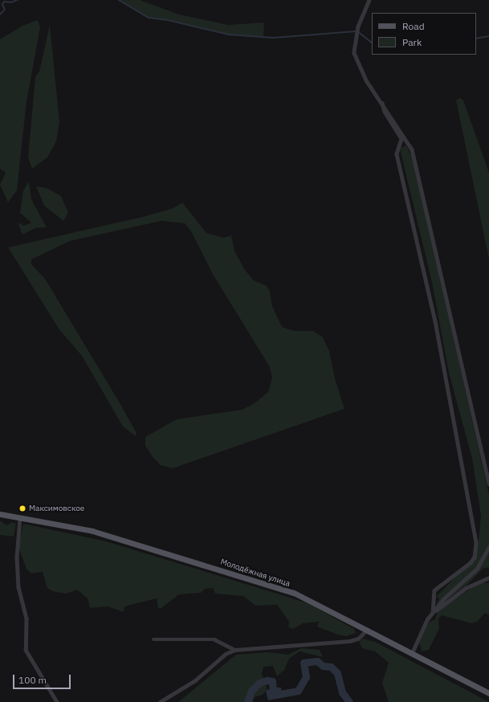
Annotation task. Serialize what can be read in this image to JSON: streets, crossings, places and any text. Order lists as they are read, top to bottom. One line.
{"streets":{"main road":["Молодёжная улица"]},"places":["Максимовское"],"legend":["Road","Park"],"scale_bar":"100 m"}
